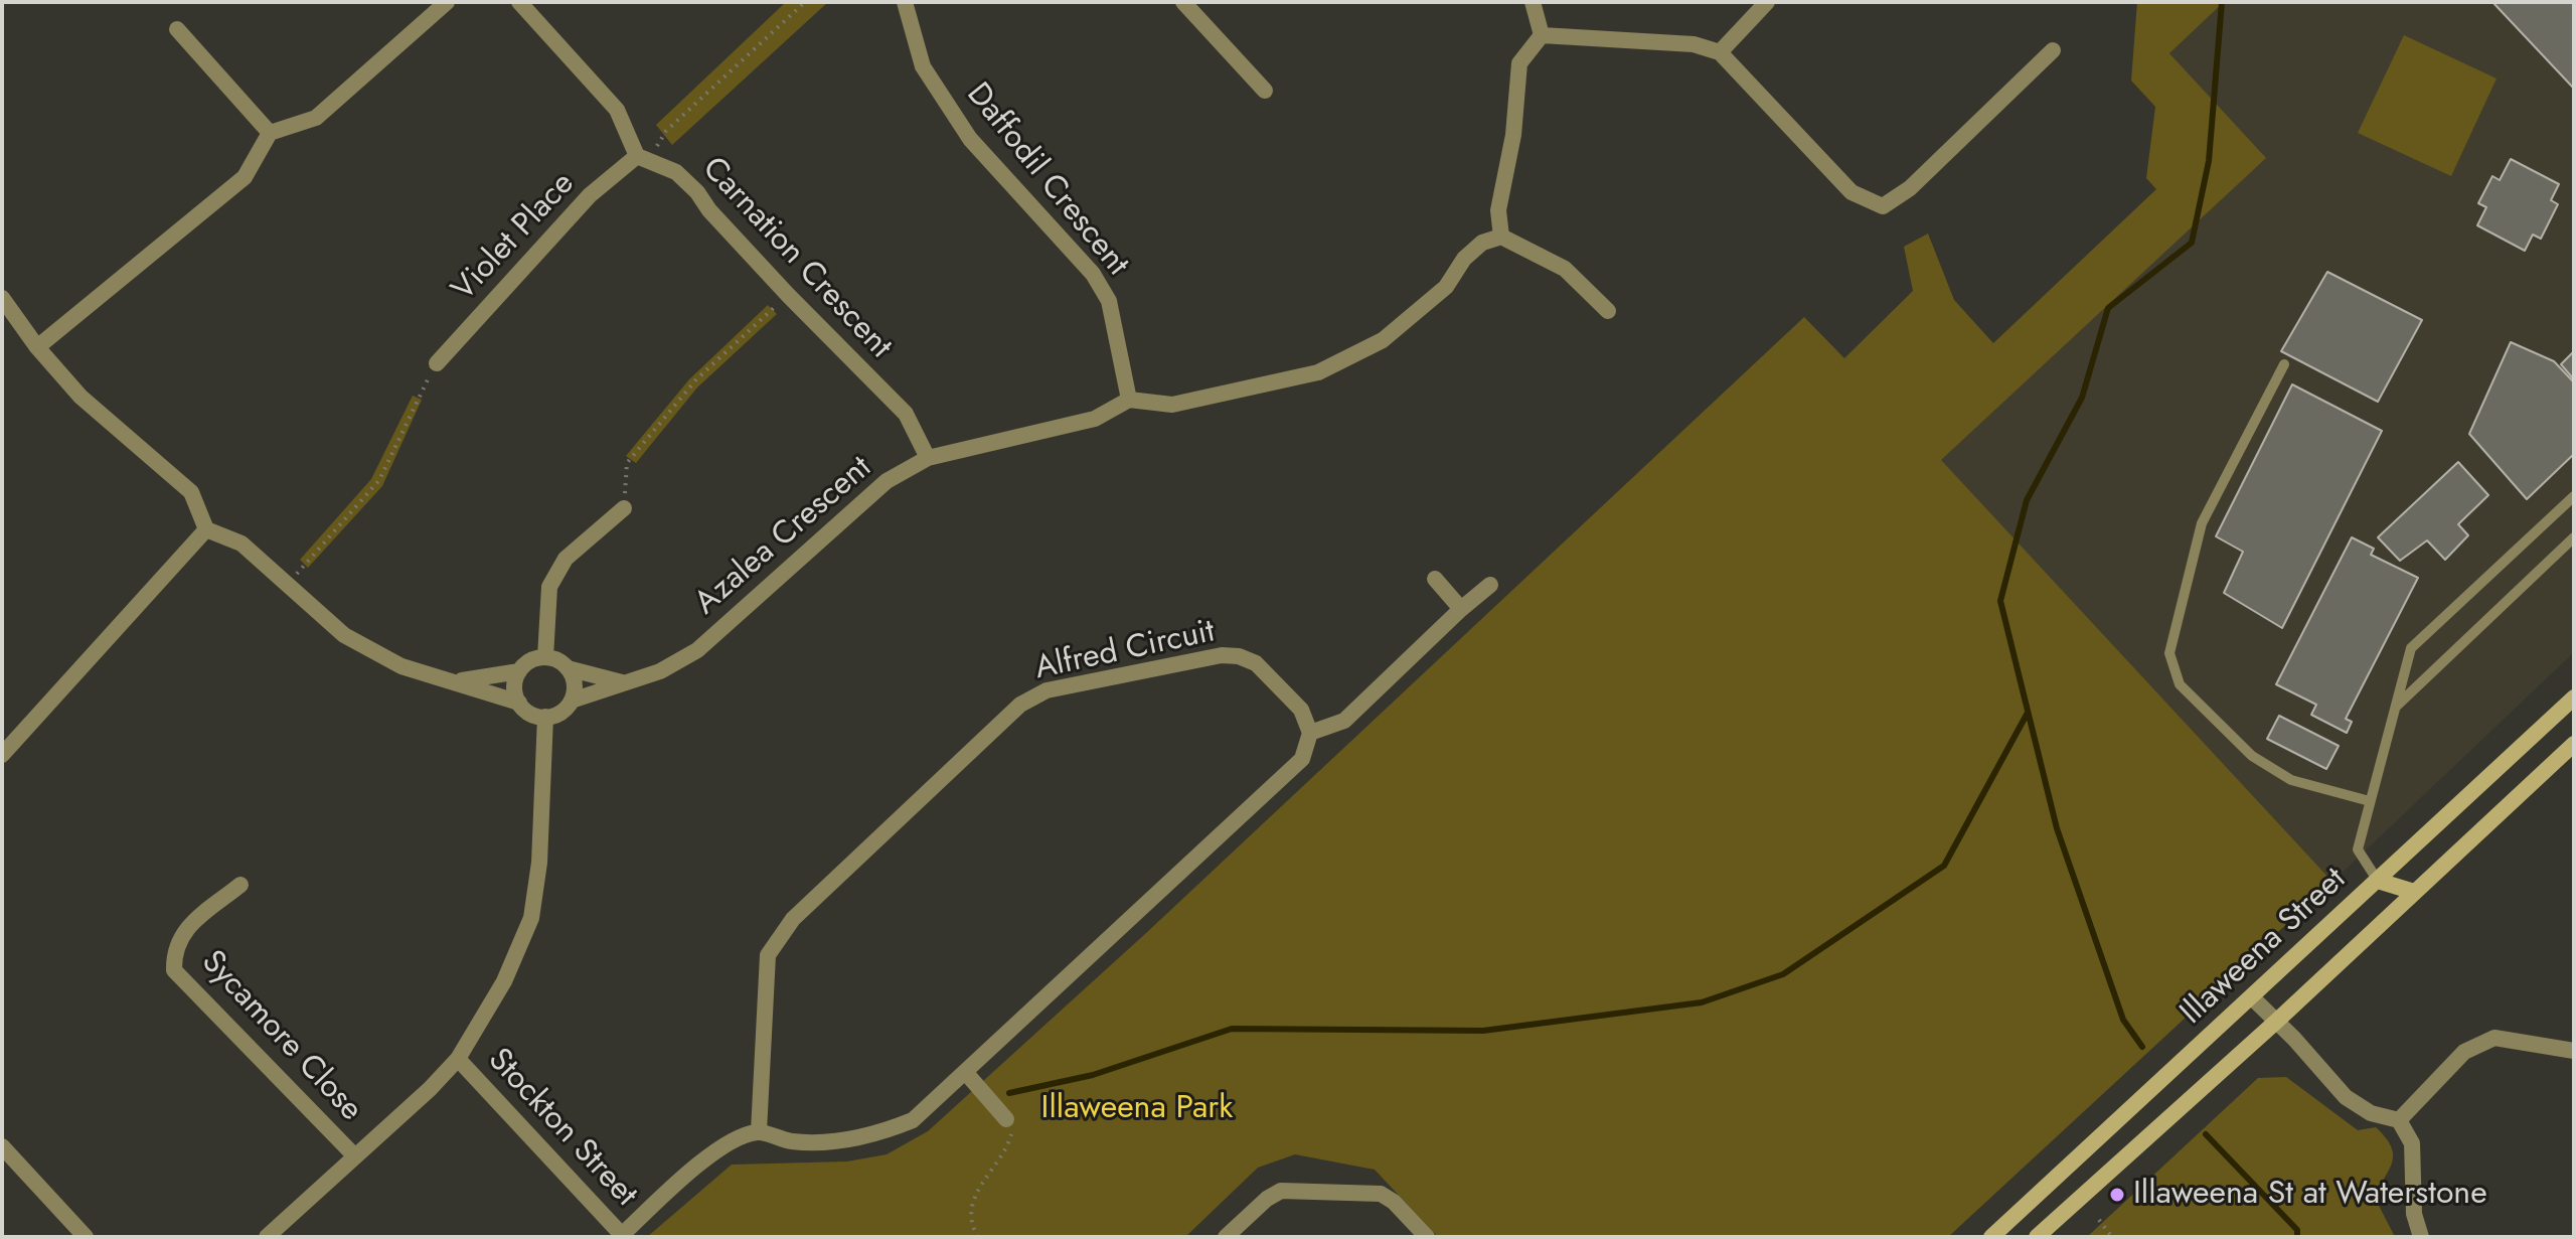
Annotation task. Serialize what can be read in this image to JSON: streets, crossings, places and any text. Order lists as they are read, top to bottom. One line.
{"streets":{"main road":["Illaweena Street"],"street":["Daffodil Crescent","Violet Place","Carnation Crescent","Azalea Crescent","Alfred Circuit","Sycamore Close","Stockton Street"]},"crossings":[["Daffodil Crescent","Azalea Crescent"],["Violet Place","Carnation Crescent"],["Carnation Crescent","Azalea Crescent"]],"parks":["Illaweena Park"],"places":["Illaweena St at Waterstone"]}
